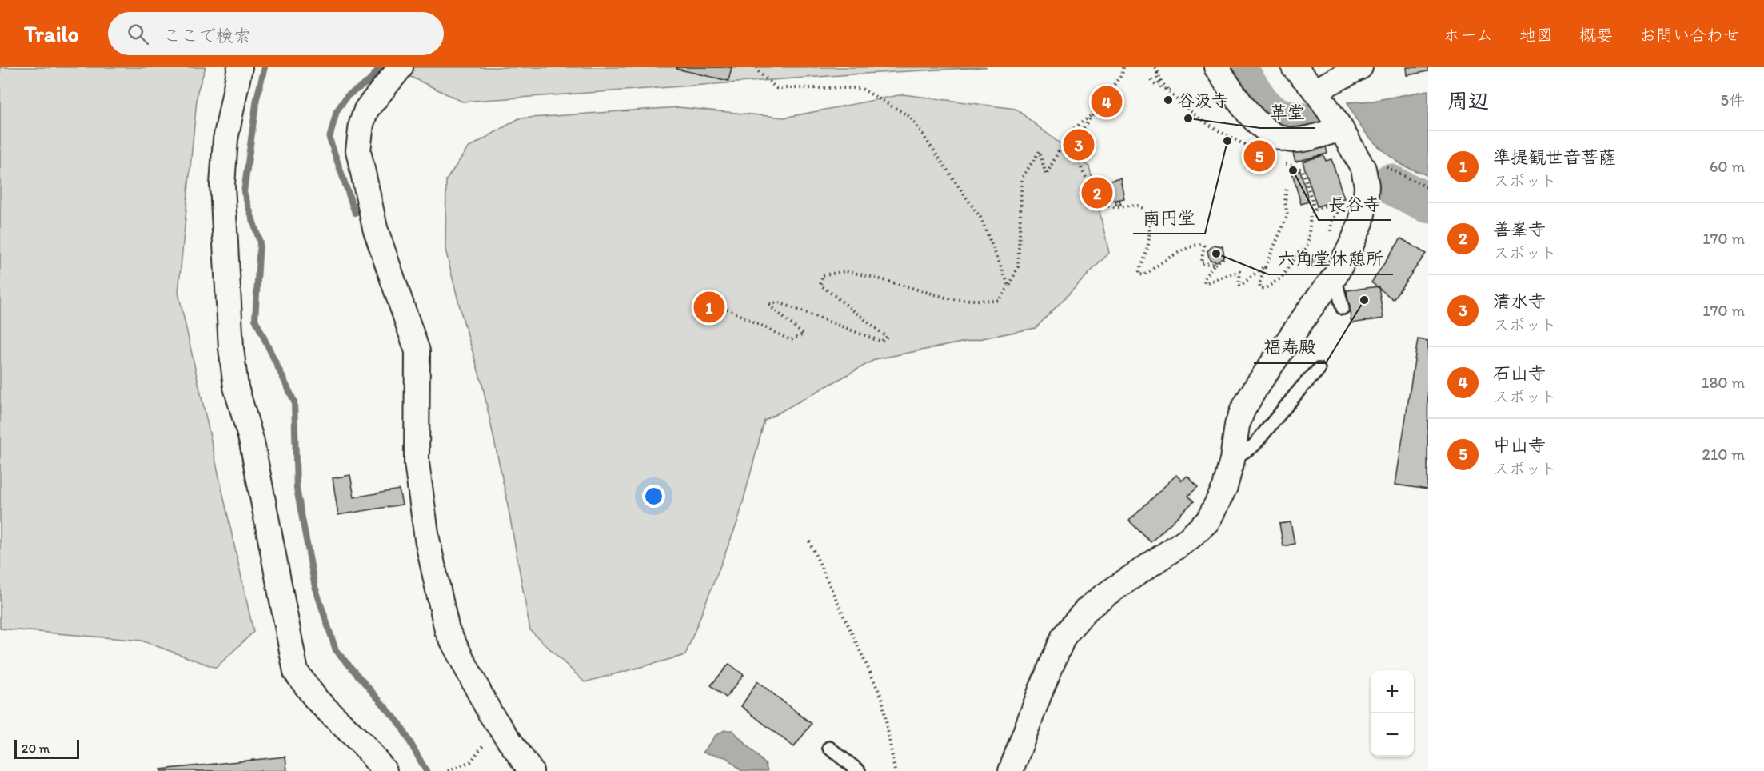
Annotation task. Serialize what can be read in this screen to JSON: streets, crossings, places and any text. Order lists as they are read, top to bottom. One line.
{"places":["谷汲寺","革堂","南円堂","長谷寺","六角堂休憩所","福寿殿"],"scale_bar":"20 m","page":{"header":"Trailo","search":"ここで検索","nav":["ホーム","地図","概要","お問い合わせ"],"heading":["周辺","5件"],"pins":["4","3","5","2","1"],"list":[{"mark":"1","name":"準提観世音菩薩","note":"スポット","value":"60 m"},{"mark":"2","name":"善峯寺","note":"スポット","value":"170 m"},{"mark":"3","name":"清水寺","note":"スポット","value":"170 m"},{"mark":"4","name":"石山寺","note":"スポット","value":"180 m"},{"mark":"5","name":"中山寺","note":"スポット","value":"210 m"}],"map_buttons":["+","−"],"scale":"20 m"}}
